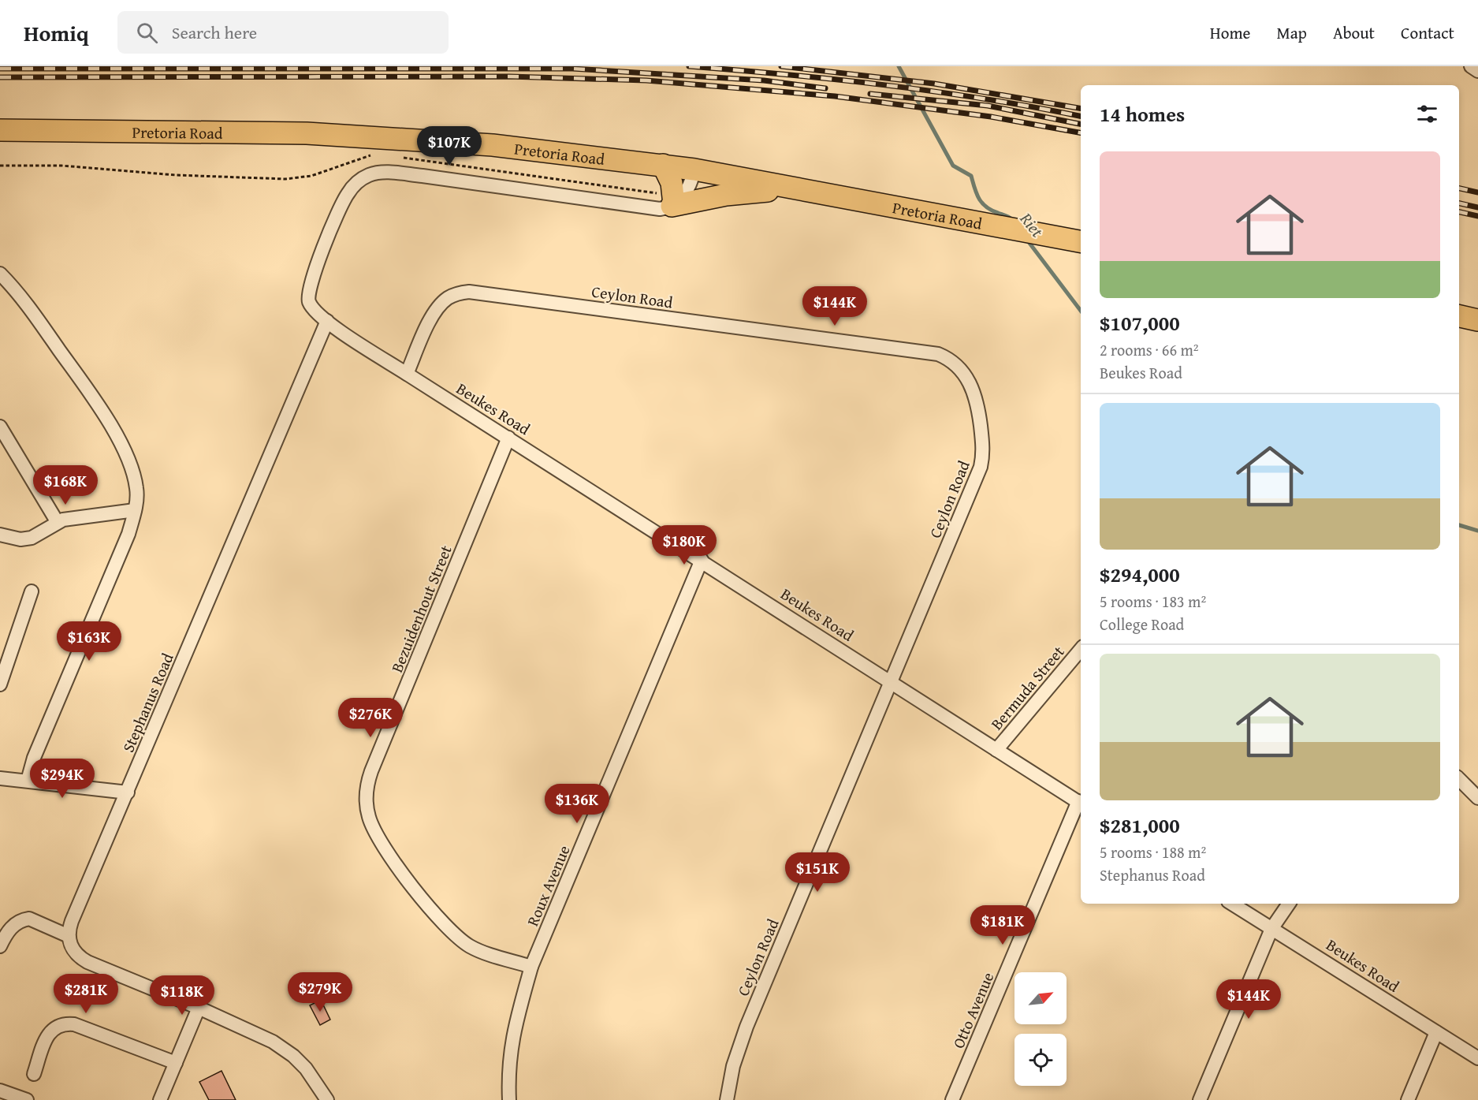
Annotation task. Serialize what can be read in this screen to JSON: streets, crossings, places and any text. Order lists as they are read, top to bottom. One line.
{"streets":{"main road":["Pretoria Road"],"street":["Ceylon Road","Beukes Road","Bezuidenhout Street","Bermuda Street","Stephanus Road","Roux Avenue","Otto Avenue"]},"crossings":[["Ceylon Road","Beukes Road"],["Beukes Road","Bezuidenhout Street"],["Beukes Road","Bermuda Street"],["Beukes Road","Stephanus Road"],["Beukes Road","Roux Avenue"],["Beukes Road","Otto Avenue"],["Bezuidenhout Street","Roux Avenue"]],"water":["Riet"],"north":"top right","page":{"header":"Homiq","search":"Search here","nav":["Home","Map","About","Contact"],"heading":"14 homes","price":["$107K","$144K","$168K","$180K","$163K","$276K","$294K","$136K","$151K","$181K","$279K","$281K","$118K","$144K"],"list":[{"name":"$107,000","note":"2 rooms · 66 m² · Beukes Road"},{"name":"$294,000","note":"5 rooms · 183 m² · College Road"},{"name":"$281,000","note":"5 rooms · 188 m² · Stephanus Road"}]}}
